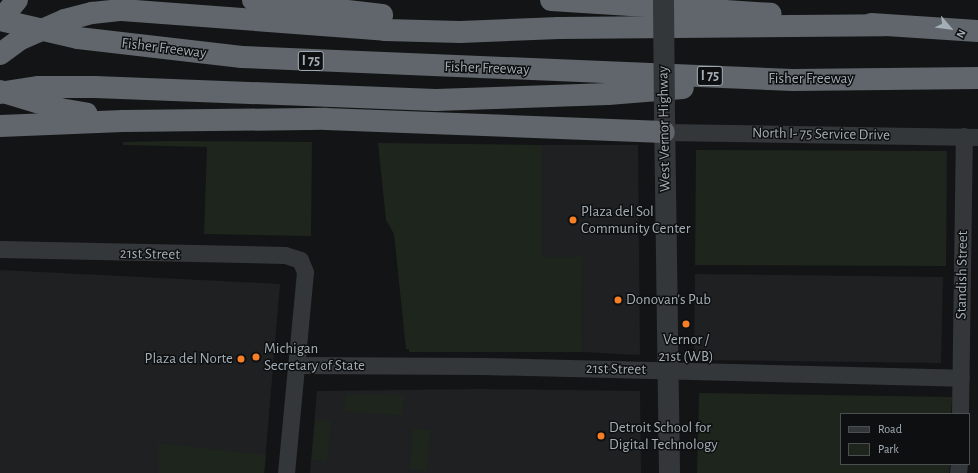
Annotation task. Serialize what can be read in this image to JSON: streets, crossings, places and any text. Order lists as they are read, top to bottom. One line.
{"streets":{"highway":["Fisher Freeway","I 75"],"street":["West Vernor Highway","North I- 75 Service Drive","21st Street","Standish Street"]},"crossings":[["West Vernor Highway","North I- 75 Service Drive"],["West Vernor Highway","21st Street"],["North I- 75 Service Drive","Standish Street"],["21st Street","Standish Street"]],"places":["Plaza del Sol Community Center","Donovan's Pub","Vernor / 21st (WB)","Michigan Secretary of State","Plaza del Norte","Detroit School for Digital Technology"],"legend":["Road","Park"],"north":"bottom right"}
